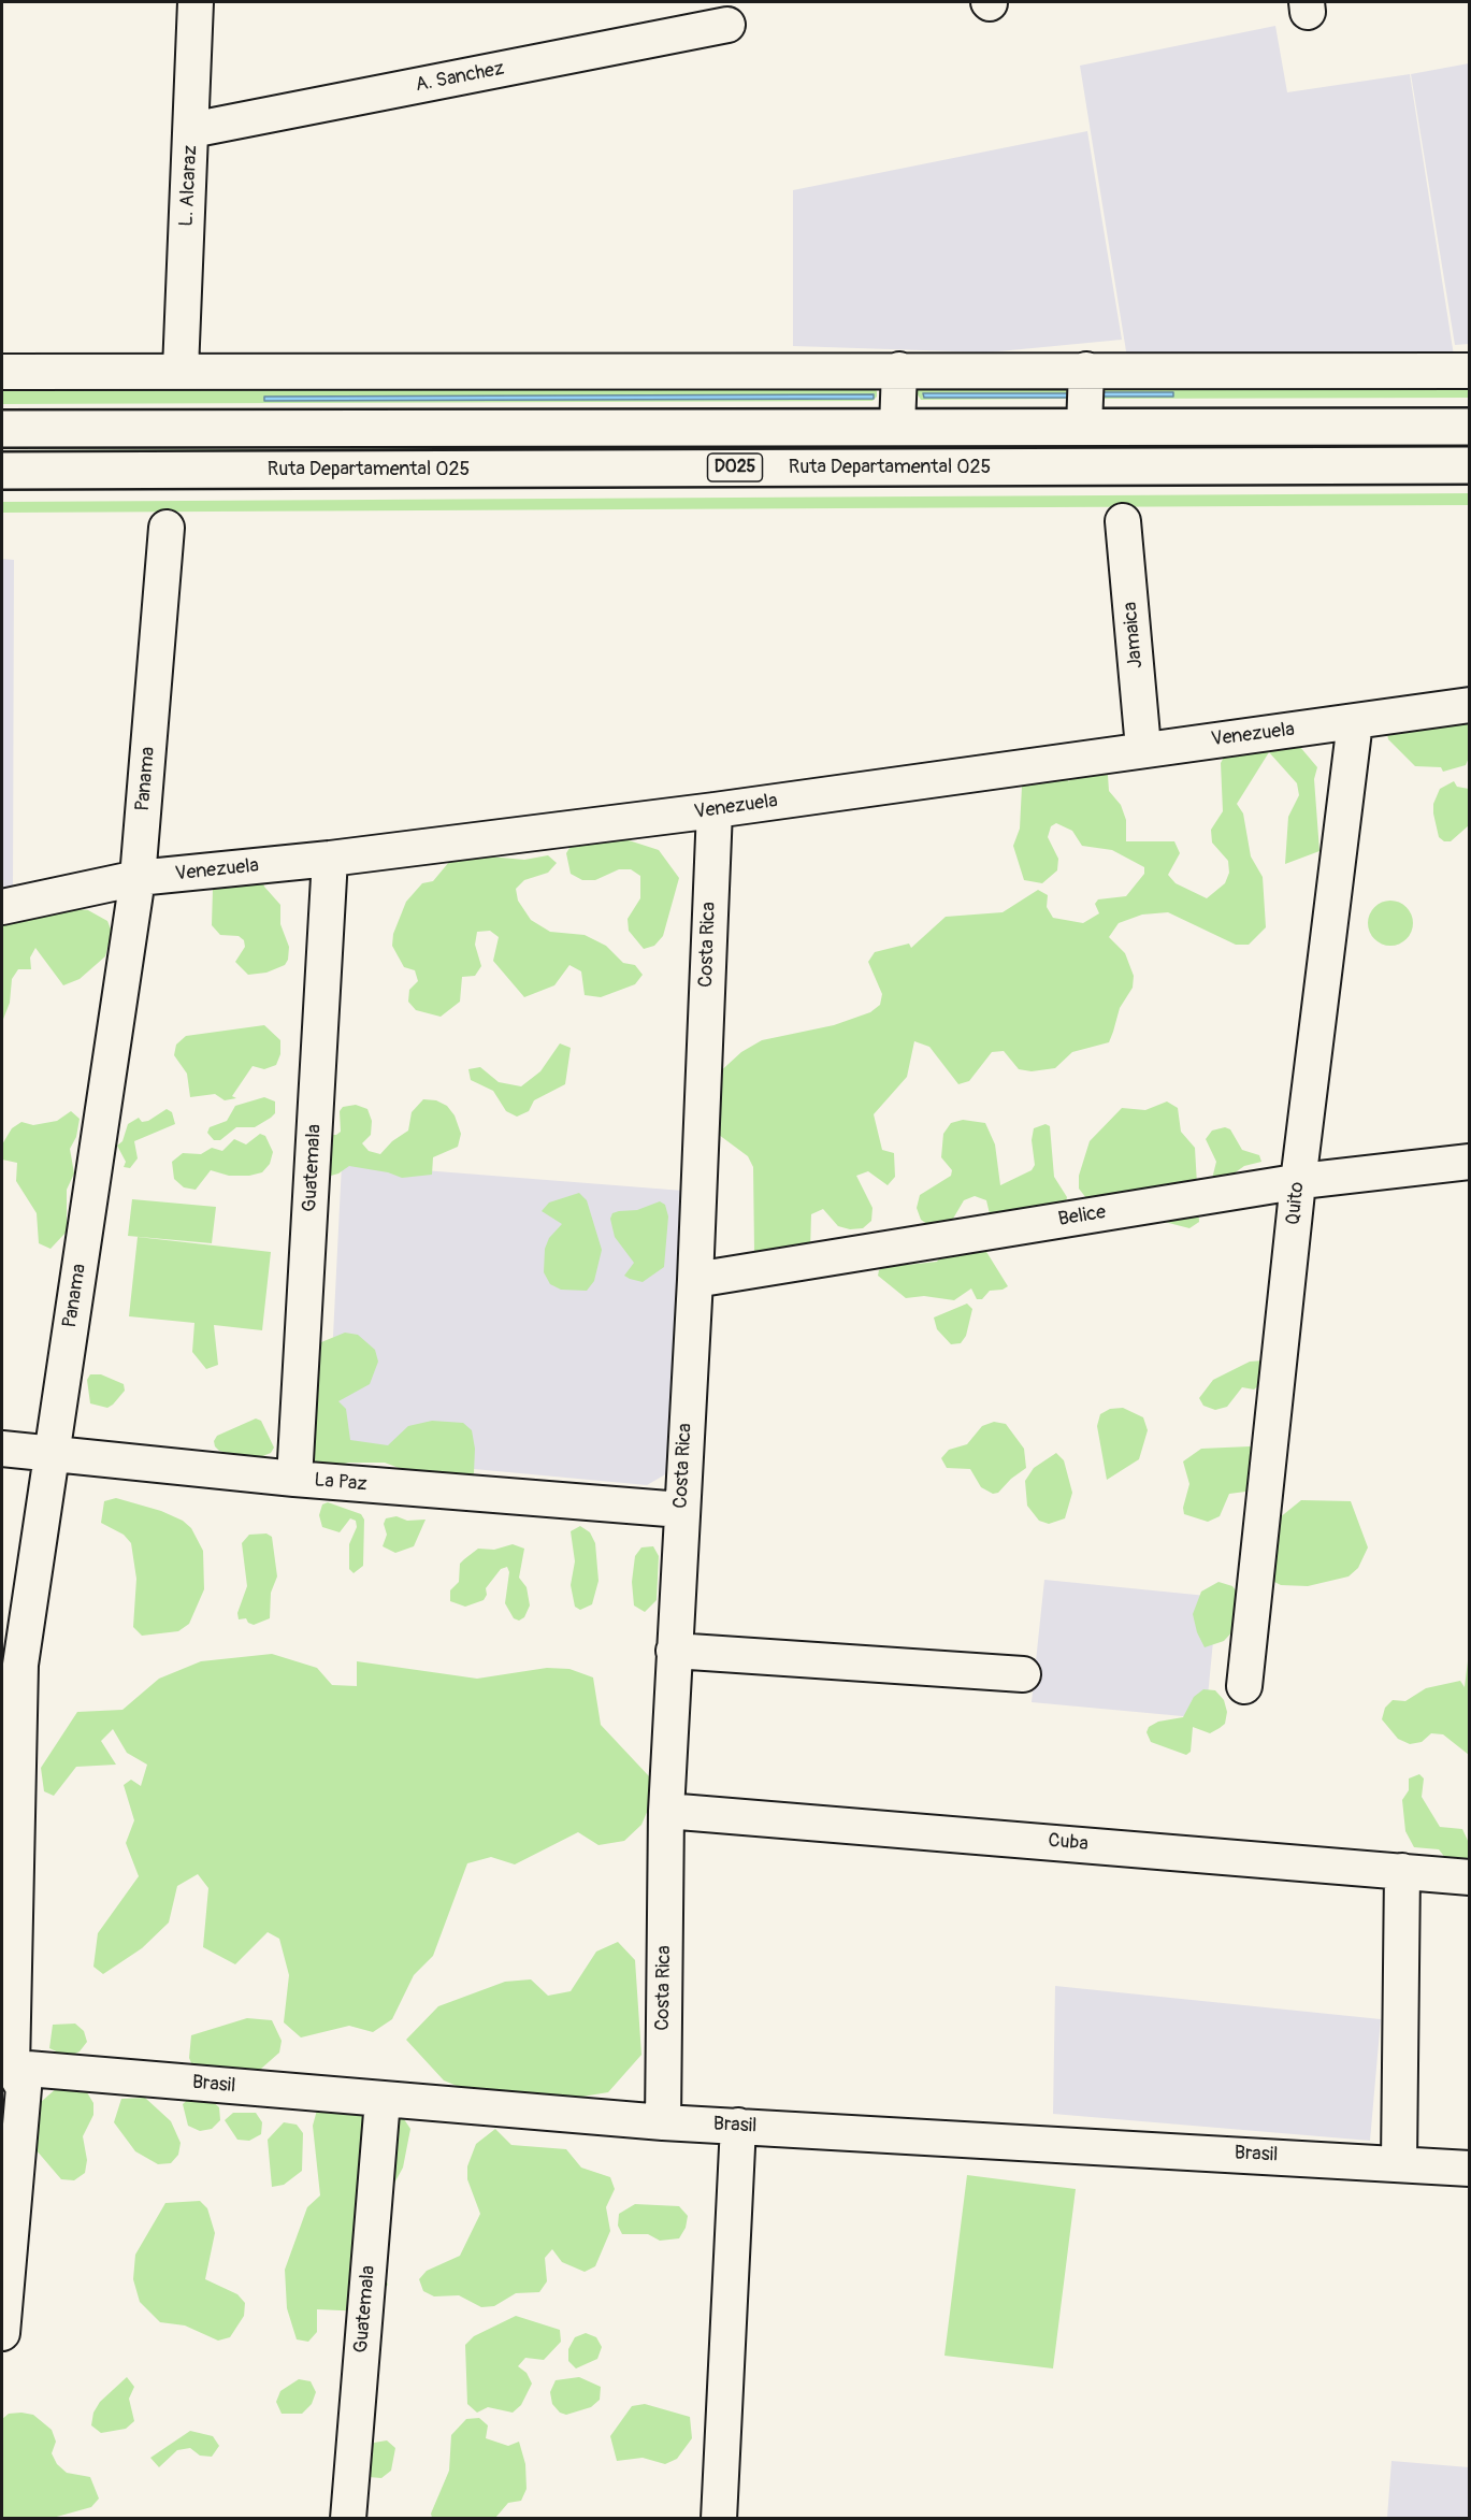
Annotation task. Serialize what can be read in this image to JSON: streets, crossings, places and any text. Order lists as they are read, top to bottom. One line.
{"streets":{"highway":["D025","Ruta Departamental 025"],"street":["A. Sanchez","L. Alcaraz","Jamaica","Venezuela","Panama","Costa Rica","Guatemala","Quito","Belice","La Paz","Cuba","Brasil"]},"crossings":[["A. Sanchez","L. Alcaraz"],["Jamaica","Venezuela"],["Venezuela","Panama"],["Venezuela","Costa Rica"],["Venezuela","Guatemala"],["Venezuela","Quito"],["Panama","La Paz"],["Panama","Brasil"],["Costa Rica","Belice"],["Costa Rica","La Paz"],["Costa Rica","Cuba"],["Costa Rica","Brasil"],["Guatemala","La Paz"],["Guatemala","Brasil"],["Quito","Belice"]]}
